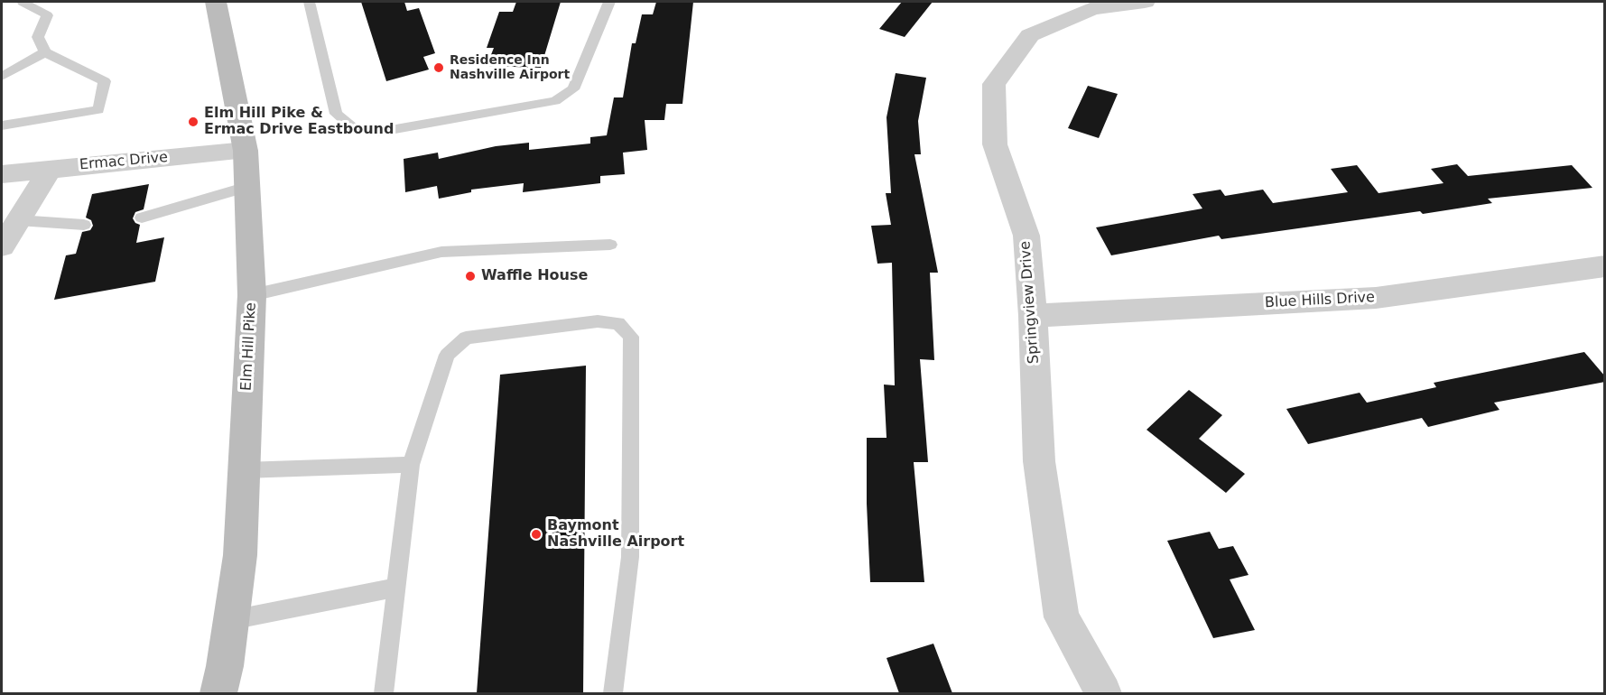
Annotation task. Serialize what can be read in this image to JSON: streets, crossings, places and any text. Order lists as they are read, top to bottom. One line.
{"streets":{"main road":["Elm Hill Pike"],"street":["Ermac Drive","Blue Hills Drive","Springview Drive"]},"crossings":[["Ermac Drive","Elm Hill Pike"],["Blue Hills Drive","Springview Drive"]],"places":["Residence Inn Nashville Airport","Elm Hill Pike & Ermac Drive Eastbound","Waffle House","Baymont Nashville Airport"]}
